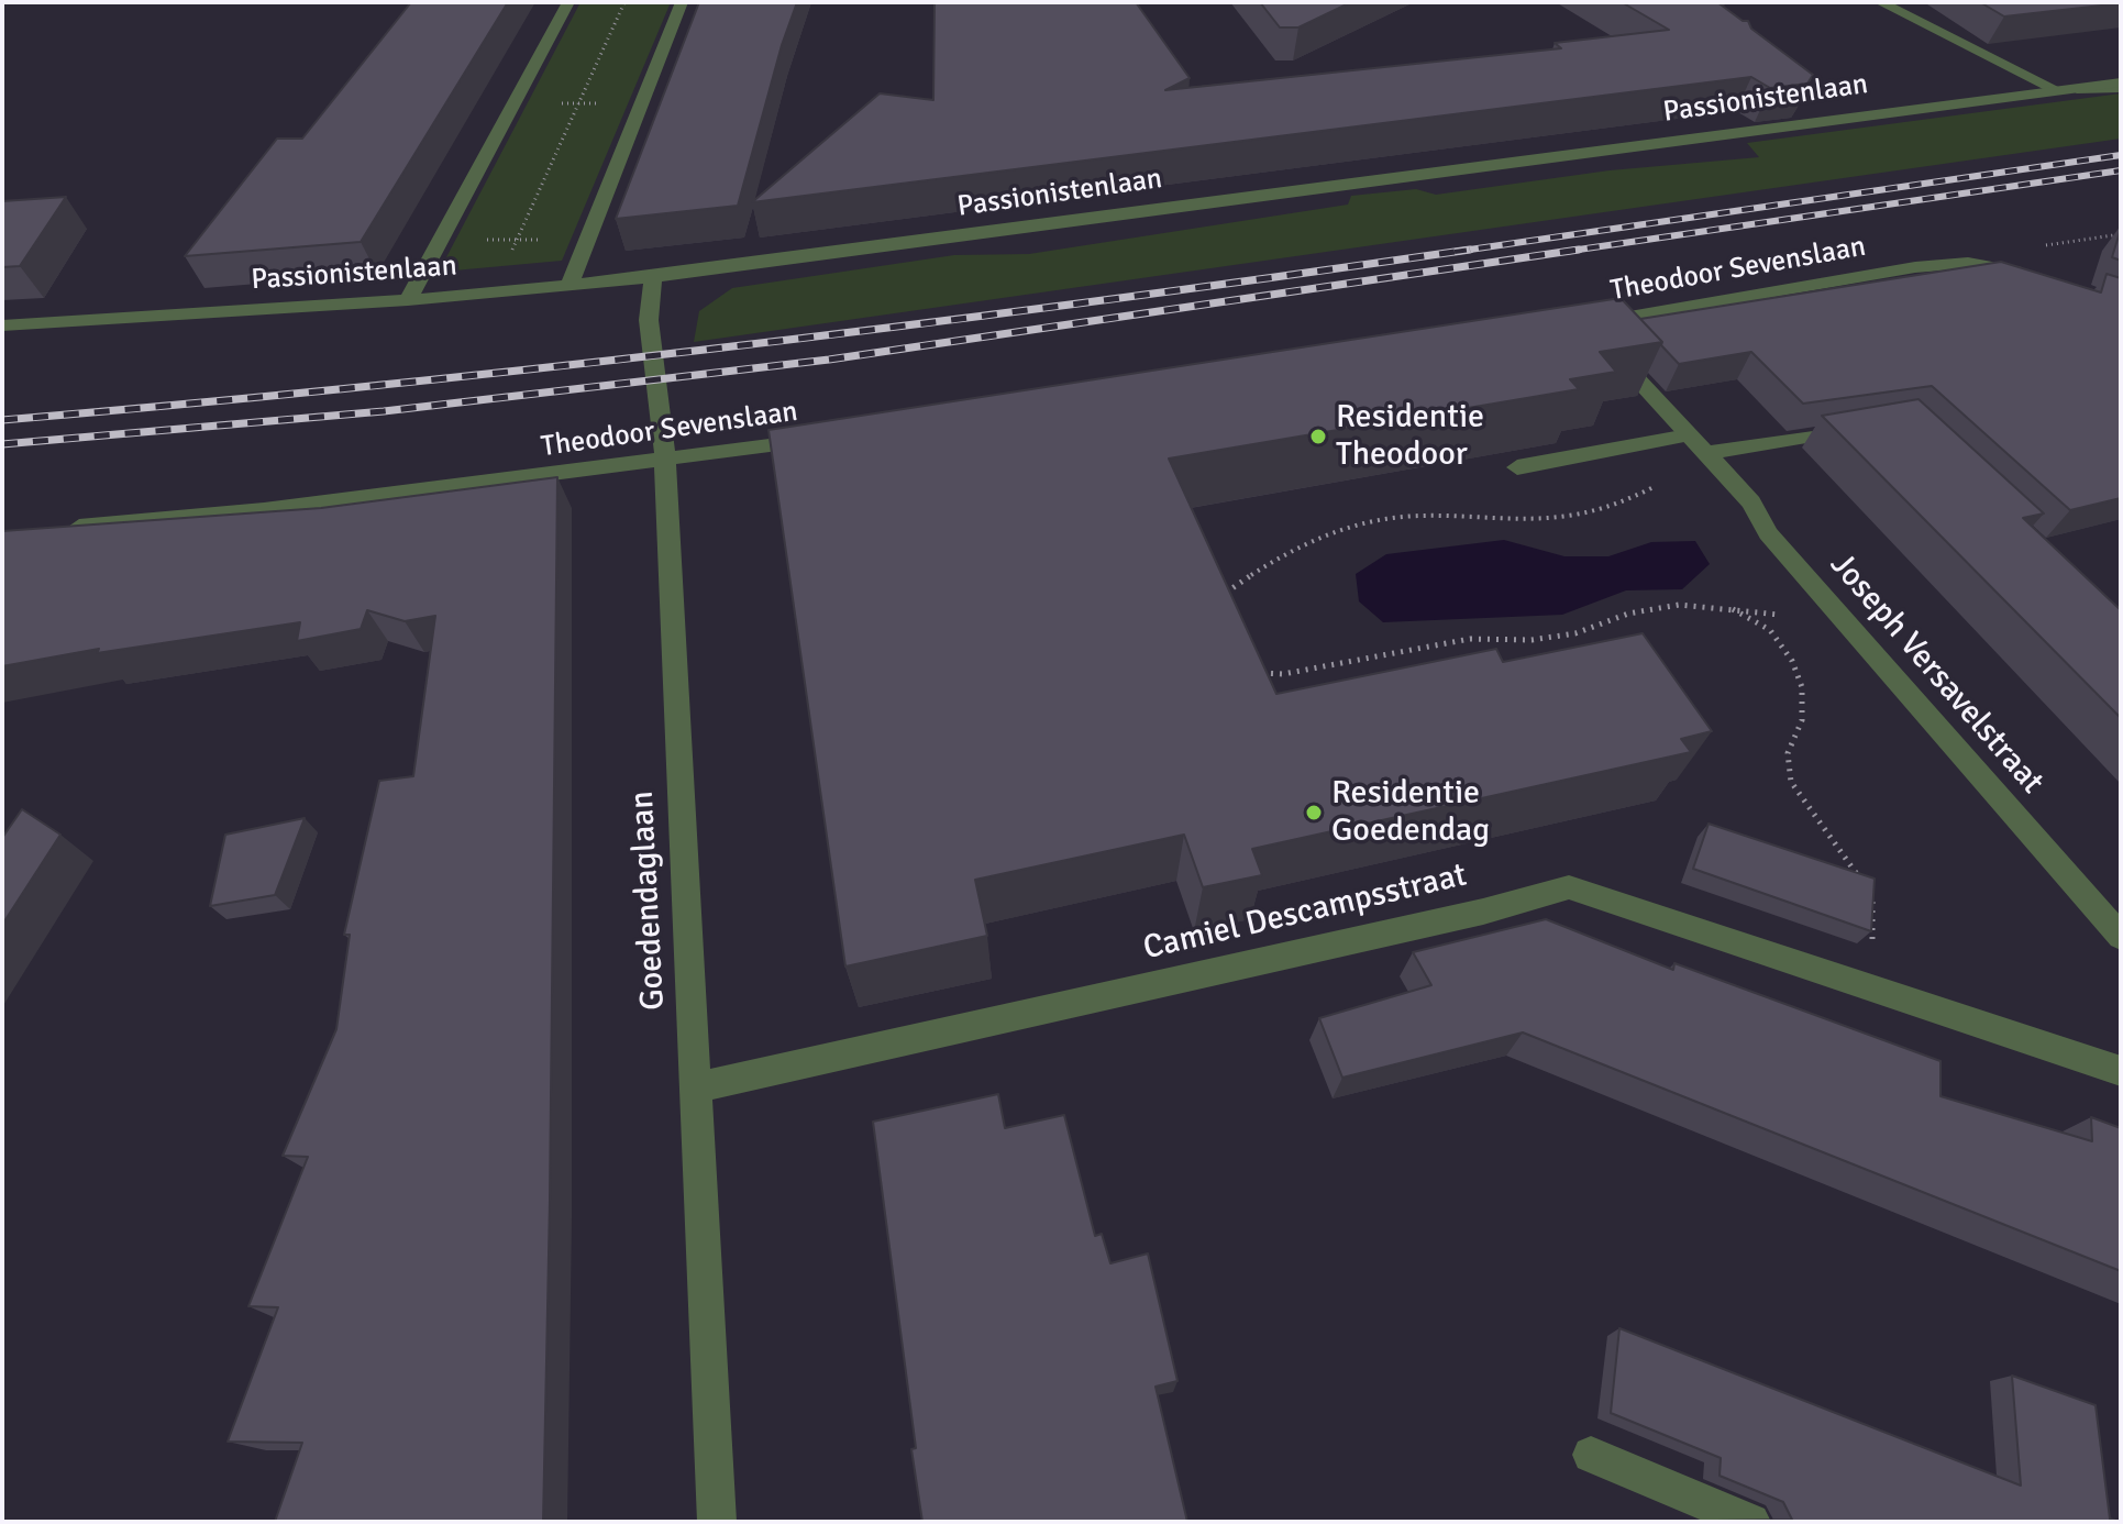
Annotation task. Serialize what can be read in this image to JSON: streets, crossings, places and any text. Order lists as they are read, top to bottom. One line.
{"streets":{"street":["Passionistenlaan","Theodoor Sevenslaan","Joseph Versavelstraat","Goedendaglaan","Camiel Descampsstraat"]},"crossings":[["Passionistenlaan","Goedendaglaan"],["Theodoor Sevenslaan","Joseph Versavelstraat"],["Theodoor Sevenslaan","Goedendaglaan"],["Goedendaglaan","Camiel Descampsstraat"]],"places":["Residentie Theodoor","Residentie Goedendag"]}
